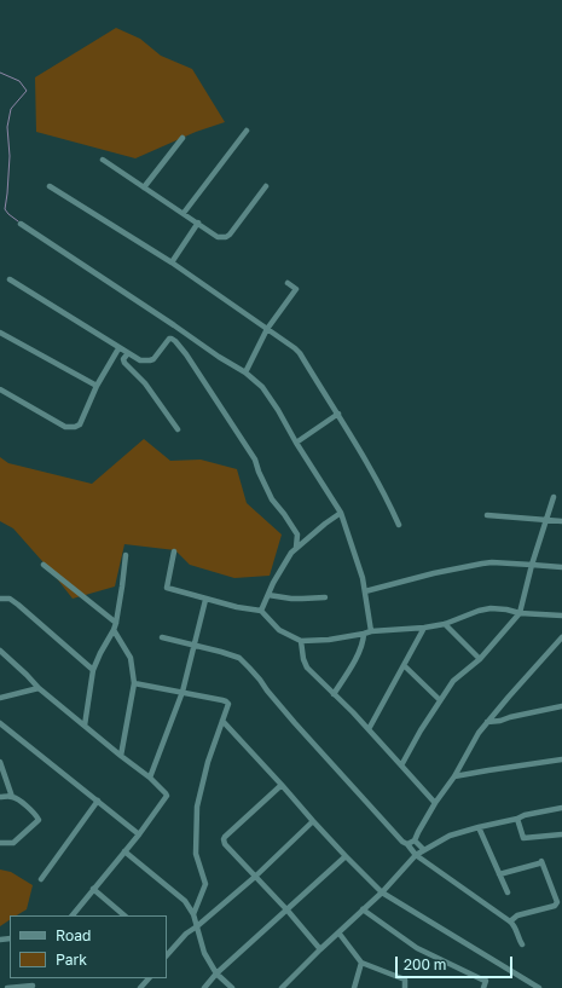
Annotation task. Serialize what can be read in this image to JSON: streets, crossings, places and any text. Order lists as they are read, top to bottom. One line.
{"legend":["Road","Park"],"scale_bar":"200 m"}
